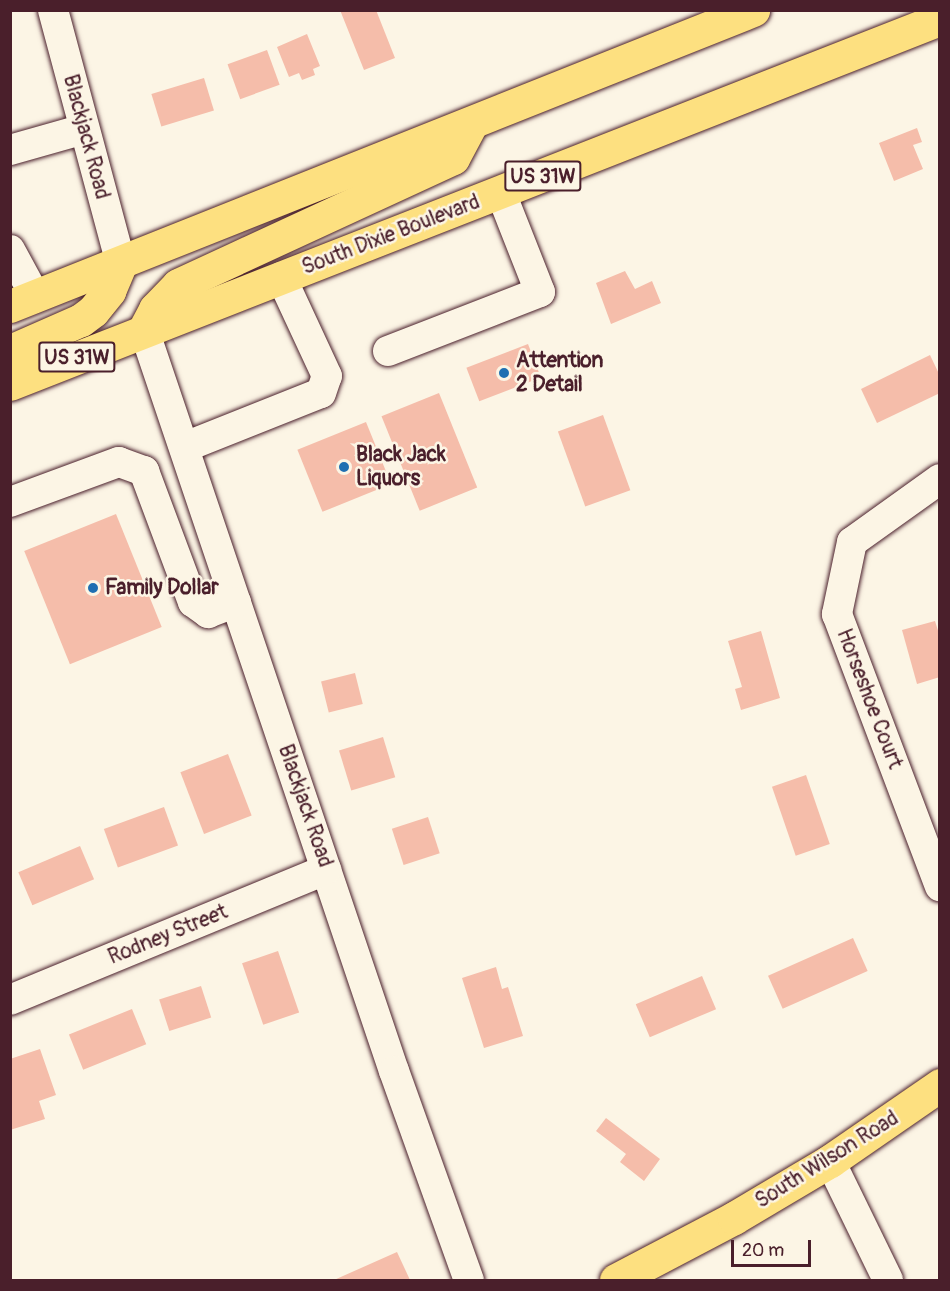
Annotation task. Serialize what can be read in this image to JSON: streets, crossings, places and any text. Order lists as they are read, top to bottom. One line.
{"streets":{"main road":["US 31W","South Dixie Boulevard","South Wilson Road"],"street":["Blackjack Road","Horseshoe Court","Rodney Street"]},"crossings":[["Blackjack Road","South Dixie Boulevard"],["Blackjack Road","Rodney Street"]],"places":["Attention 2 Detail","Black Jack Liquors","Family Dollar"],"scale_bar":"20 m"}
